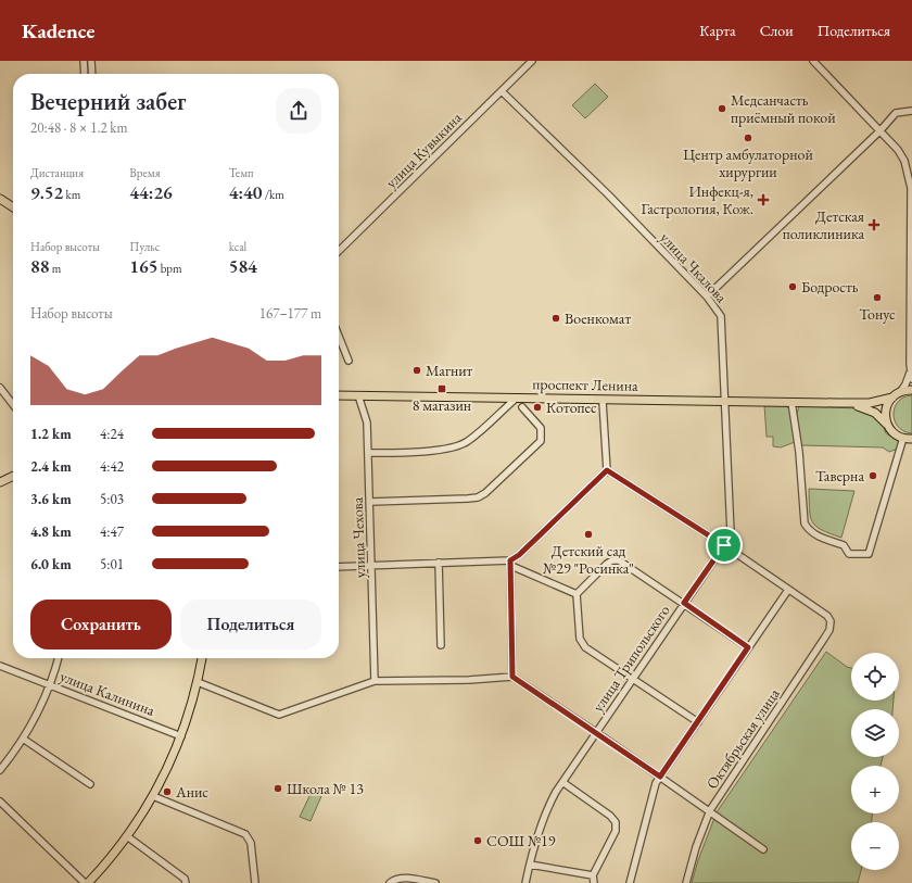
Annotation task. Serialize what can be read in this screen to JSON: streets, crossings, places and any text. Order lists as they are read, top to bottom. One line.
{"streets":{"main road":["проспект Ленина"],"street":["улица Кувыкина","улица Чкалова","улица Чехова","улица Трипольского","улица Калинина","Октябрьская улица"]},"crossings":[["улица Кувыкина","улица Чкалова"],["улица Чкалова","проспект Ленина"],["улица Чкалова","улица Трипольского"],["проспект Ленина","улица Чехова"]],"places":{"other":["Медсанчасть приёмный покой","Центр амбулаторной хирургии","Бодрость","Тонус","Военкомат","Магнит","Котопес","Таверна","Детский сад №29 \"Росинка\"","Школа № 13","Анис","СОШ №19"],"health":["Инфекц-я, Гастрология, Кож.","Детская поликлиника"],"transit":["8 магазин"]},"page":{"header":"Kadence","nav":["Карта","Слои","Поделиться"],"heading":["Вечерний забег","20:48 · 8 × 1.2 km"],"stats":[["Дистанция","9.52 km"],["Время","44:26"],["Темп","4:40 /km"],["Набор высоты","88 m"],["Пульс","165 bpm"],["kcal","584"]],"chart":["Набор высоты","167–177 m"],"list":[{"name":"1.2 km","note":"4:24"},{"name":"2.4 km","note":"4:42"},{"name":"3.6 km","note":"5:03"},{"name":"4.8 km","note":"4:47"},{"name":"6.0 km","note":"5:01"}],"buttons":["Сохранить","Поделиться"],"map_buttons":["+","−"]}}
